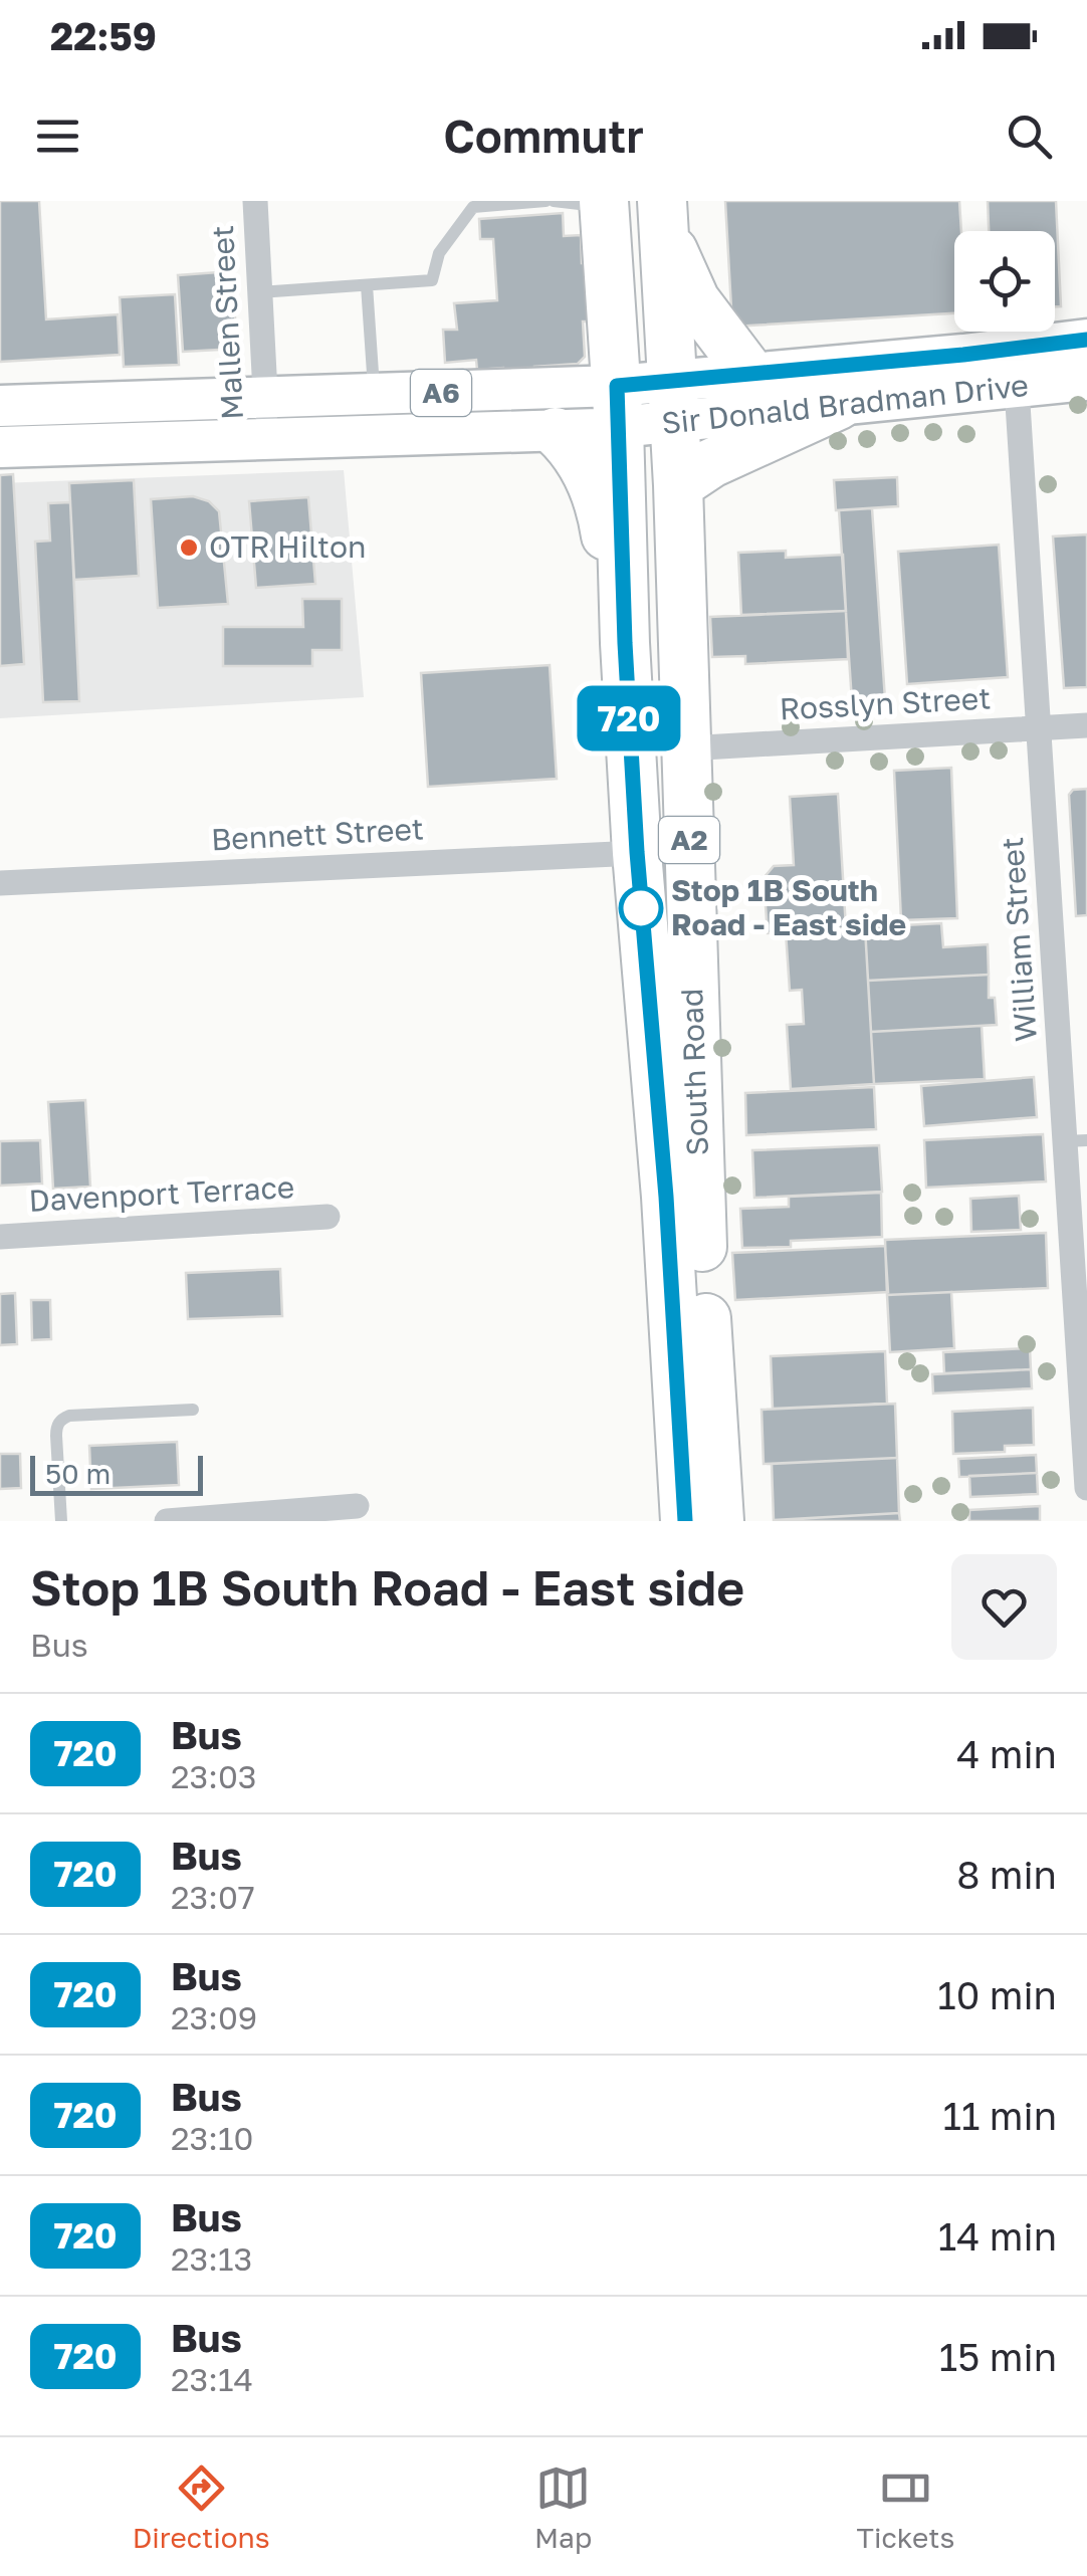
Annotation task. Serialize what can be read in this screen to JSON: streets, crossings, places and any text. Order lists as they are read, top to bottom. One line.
{"streets":{"highway":["A2","South Road"],"main road":["A6","Sir Donald Bradman Drive"],"street":["Mallen Street","Rosslyn Street","Bennett Street","William Street","Davenport Terrace"]},"crossings":[["Mallen Street","Sir Donald Bradman Drive"],["Sir Donald Bradman Drive","William Street"],["Sir Donald Bradman Drive","South Road"],["Rosslyn Street","William Street"],["Rosslyn Street","South Road"],["Bennett Street","South Road"]],"places":["OTR Hilton","Stop 1B South Road - East side"],"lines":["bus line 720"],"scale_bar":"50 m","page":{"status":"22:59","header":"Commutr","on_map":"720","scale":"50 m","heading":["Stop 1B South Road - East side","Bus"],"list":[{"mark":"720","name":"Bus","note":"23:03","value":"4 min"},{"mark":"720","name":"Bus","note":"23:07","value":"8 min"},{"mark":"720","name":"Bus","note":"23:09","value":"10 min"},{"mark":"720","name":"Bus","note":"23:10","value":"11 min"},{"mark":"720","name":"Bus","note":"23:13","value":"14 min"},{"mark":"720","name":"Bus","note":"23:14","value":"15 min"}],"tabs":["Directions","Map","Tickets"]}}
